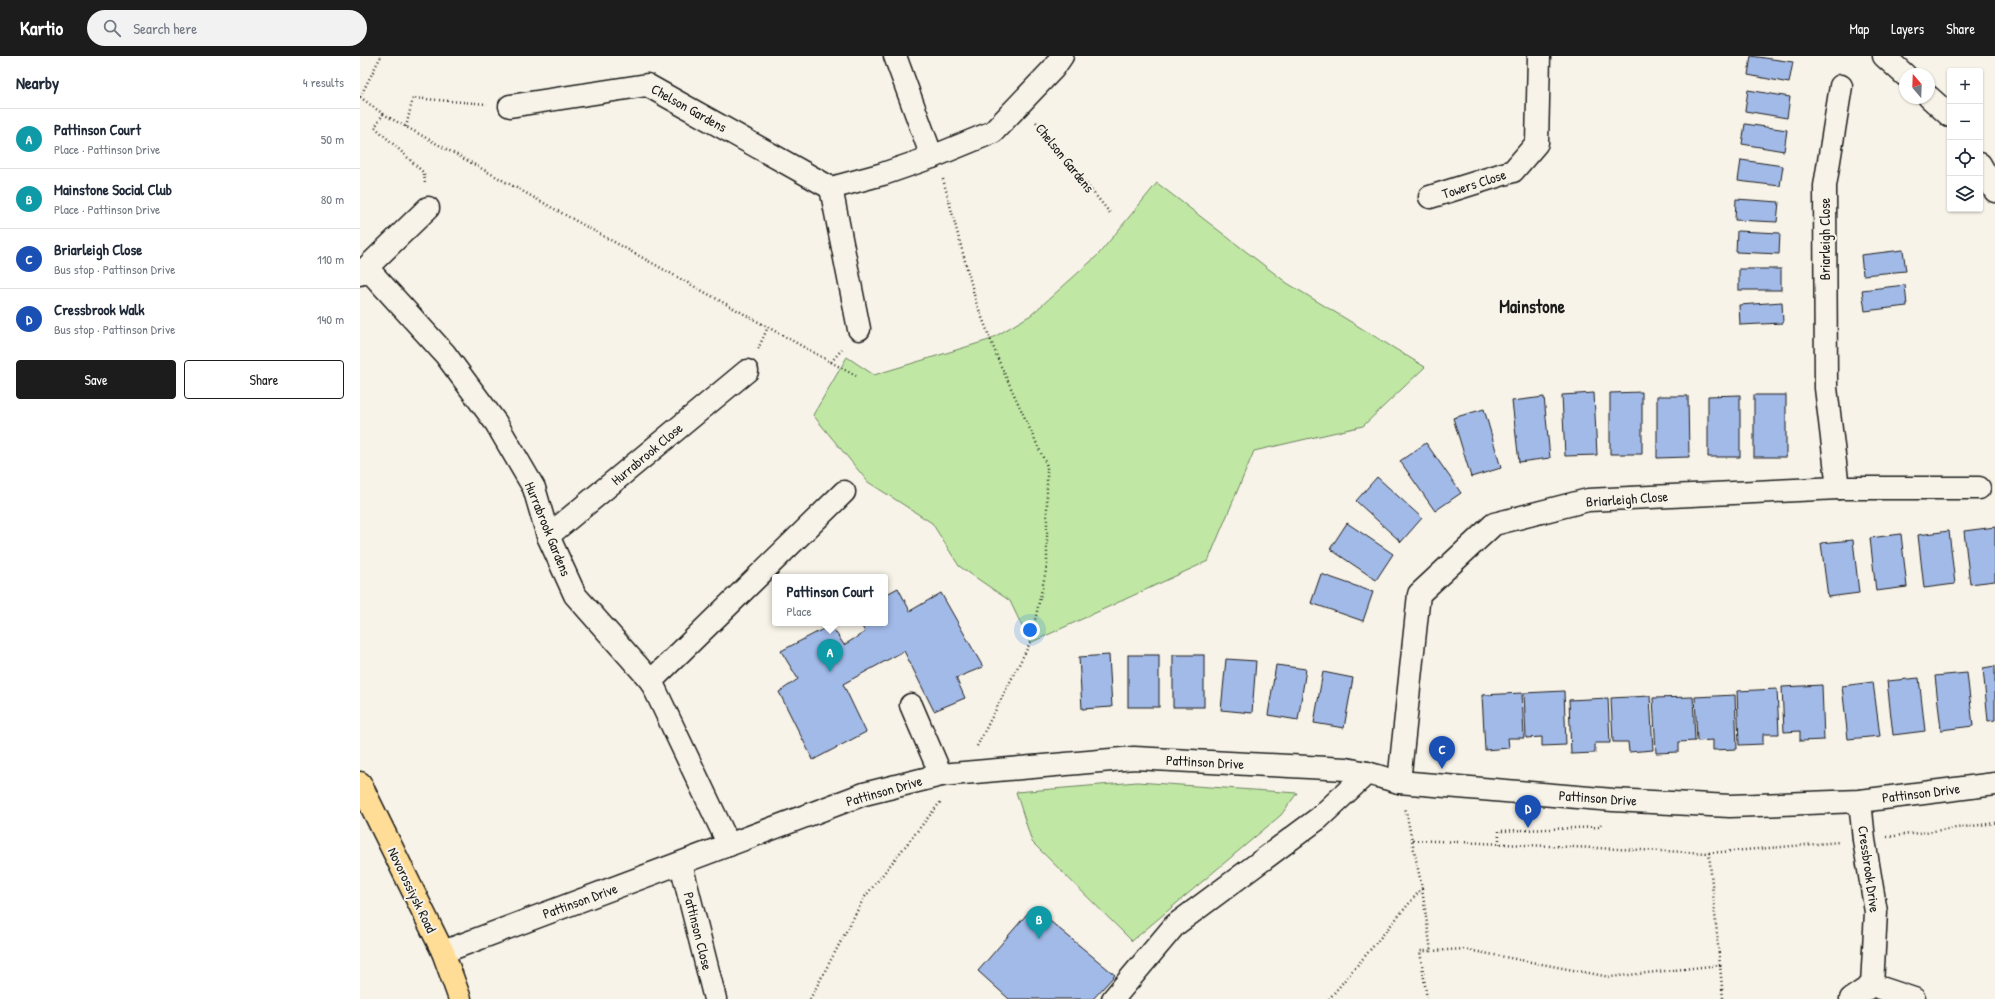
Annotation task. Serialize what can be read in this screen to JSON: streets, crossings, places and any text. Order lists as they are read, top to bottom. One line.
{"streets":{"main road":["Novorossiysk Road"],"street":["Chelson Gardens","Towers Close","Briarleigh Close","Hurrabrook Close","Hurrabrook Gardens","Pattinson Drive","Cressbrook Drive","Pattinson Close"]},"crossings":[["Briarleigh Close","Pattinson Drive"],["Hurrabrook Close","Hurrabrook Gardens"],["Hurrabrook Gardens","Pattinson Drive"],["Pattinson Drive","Cressbrook Drive"],["Pattinson Drive","Novorossiysk Road"],["Pattinson Drive","Pattinson Close"]],"districts":["Mainstone"],"north":"top","page":{"header":"Kartio","search":"Search here","nav":["Map","Layers","Share"],"heading":["Nearby","4 results"],"map_buttons":["+","−"],"list":[{"mark":"A","name":"Pattinson Court","note":"Place · Pattinson Drive","value":"50 m"},{"mark":"B","name":"Mainstone Social Club","note":"Place · Pattinson Drive","value":"80 m"},{"mark":"C","name":"Briarleigh Close","note":"Bus stop · Pattinson Drive","value":"110 m"},{"mark":"D","name":"Cressbrook Walk","note":"Bus stop · Pattinson Drive","value":"140 m"}],"buttons":["Save","Share"],"popup":["Pattinson Court","Place"],"pins":["A","C","D","B"]}}
